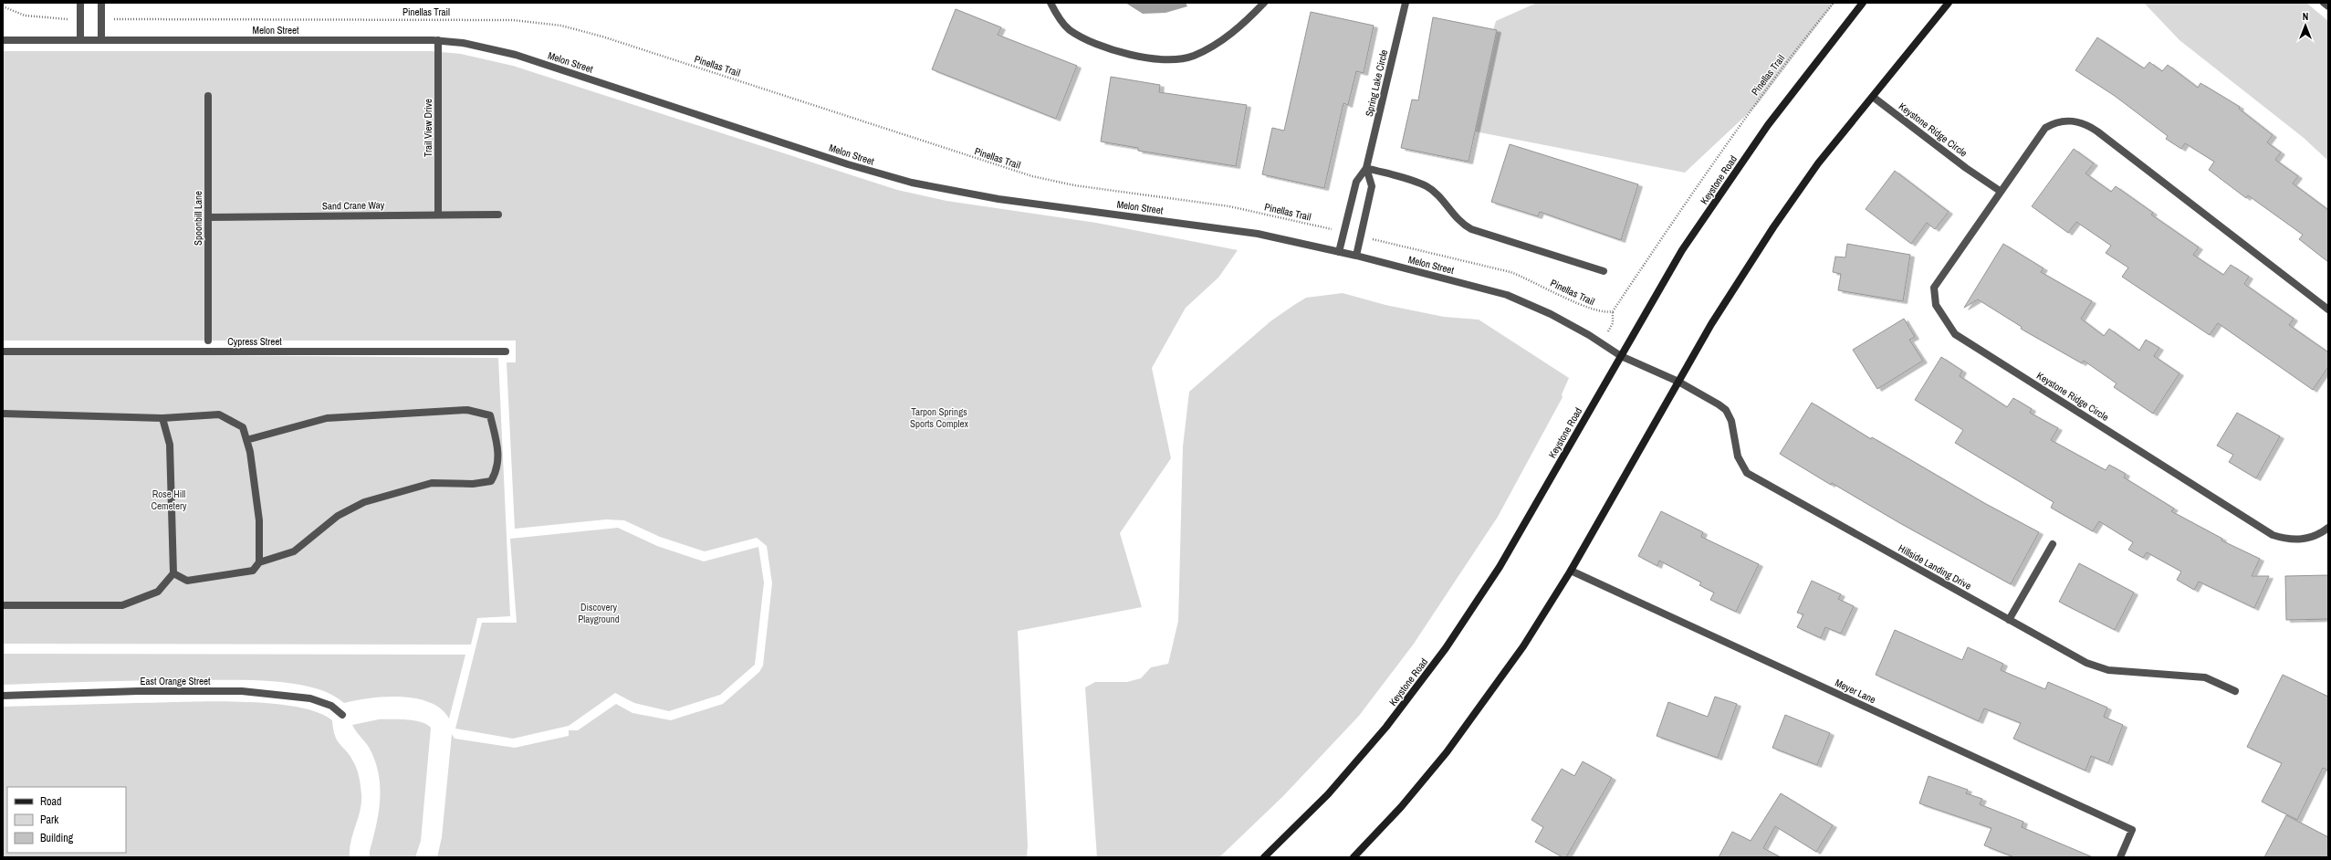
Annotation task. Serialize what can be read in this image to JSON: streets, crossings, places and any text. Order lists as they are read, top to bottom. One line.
{"streets":{"main road":["Keystone Road"],"street":["Melon Street","Spring Lake Circle","Trail View Drive","Keystone Ridge Circle","Sand Crane Way","Spoonbill Lane","Cypress Street","Hillside Landing Drive","East Orange Street","Meyer Lane"],"path":["Pinellas Trail"]},"crossings":[["Pinellas Trail","Spring Lake Circle"],["Melon Street","Spring Lake Circle"],["Melon Street","Trail View Drive"],["Melon Street","Keystone Road"],["Melon Street","Hillside Landing Drive"],["Trail View Drive","Sand Crane Way"],["Sand Crane Way","Spoonbill Lane"]],"parks":["Tarpon Springs Sports Complex","Rose Hill Cemetery","Discovery Playground"],"legend":["Road","Park","Building"],"north":"top"}
